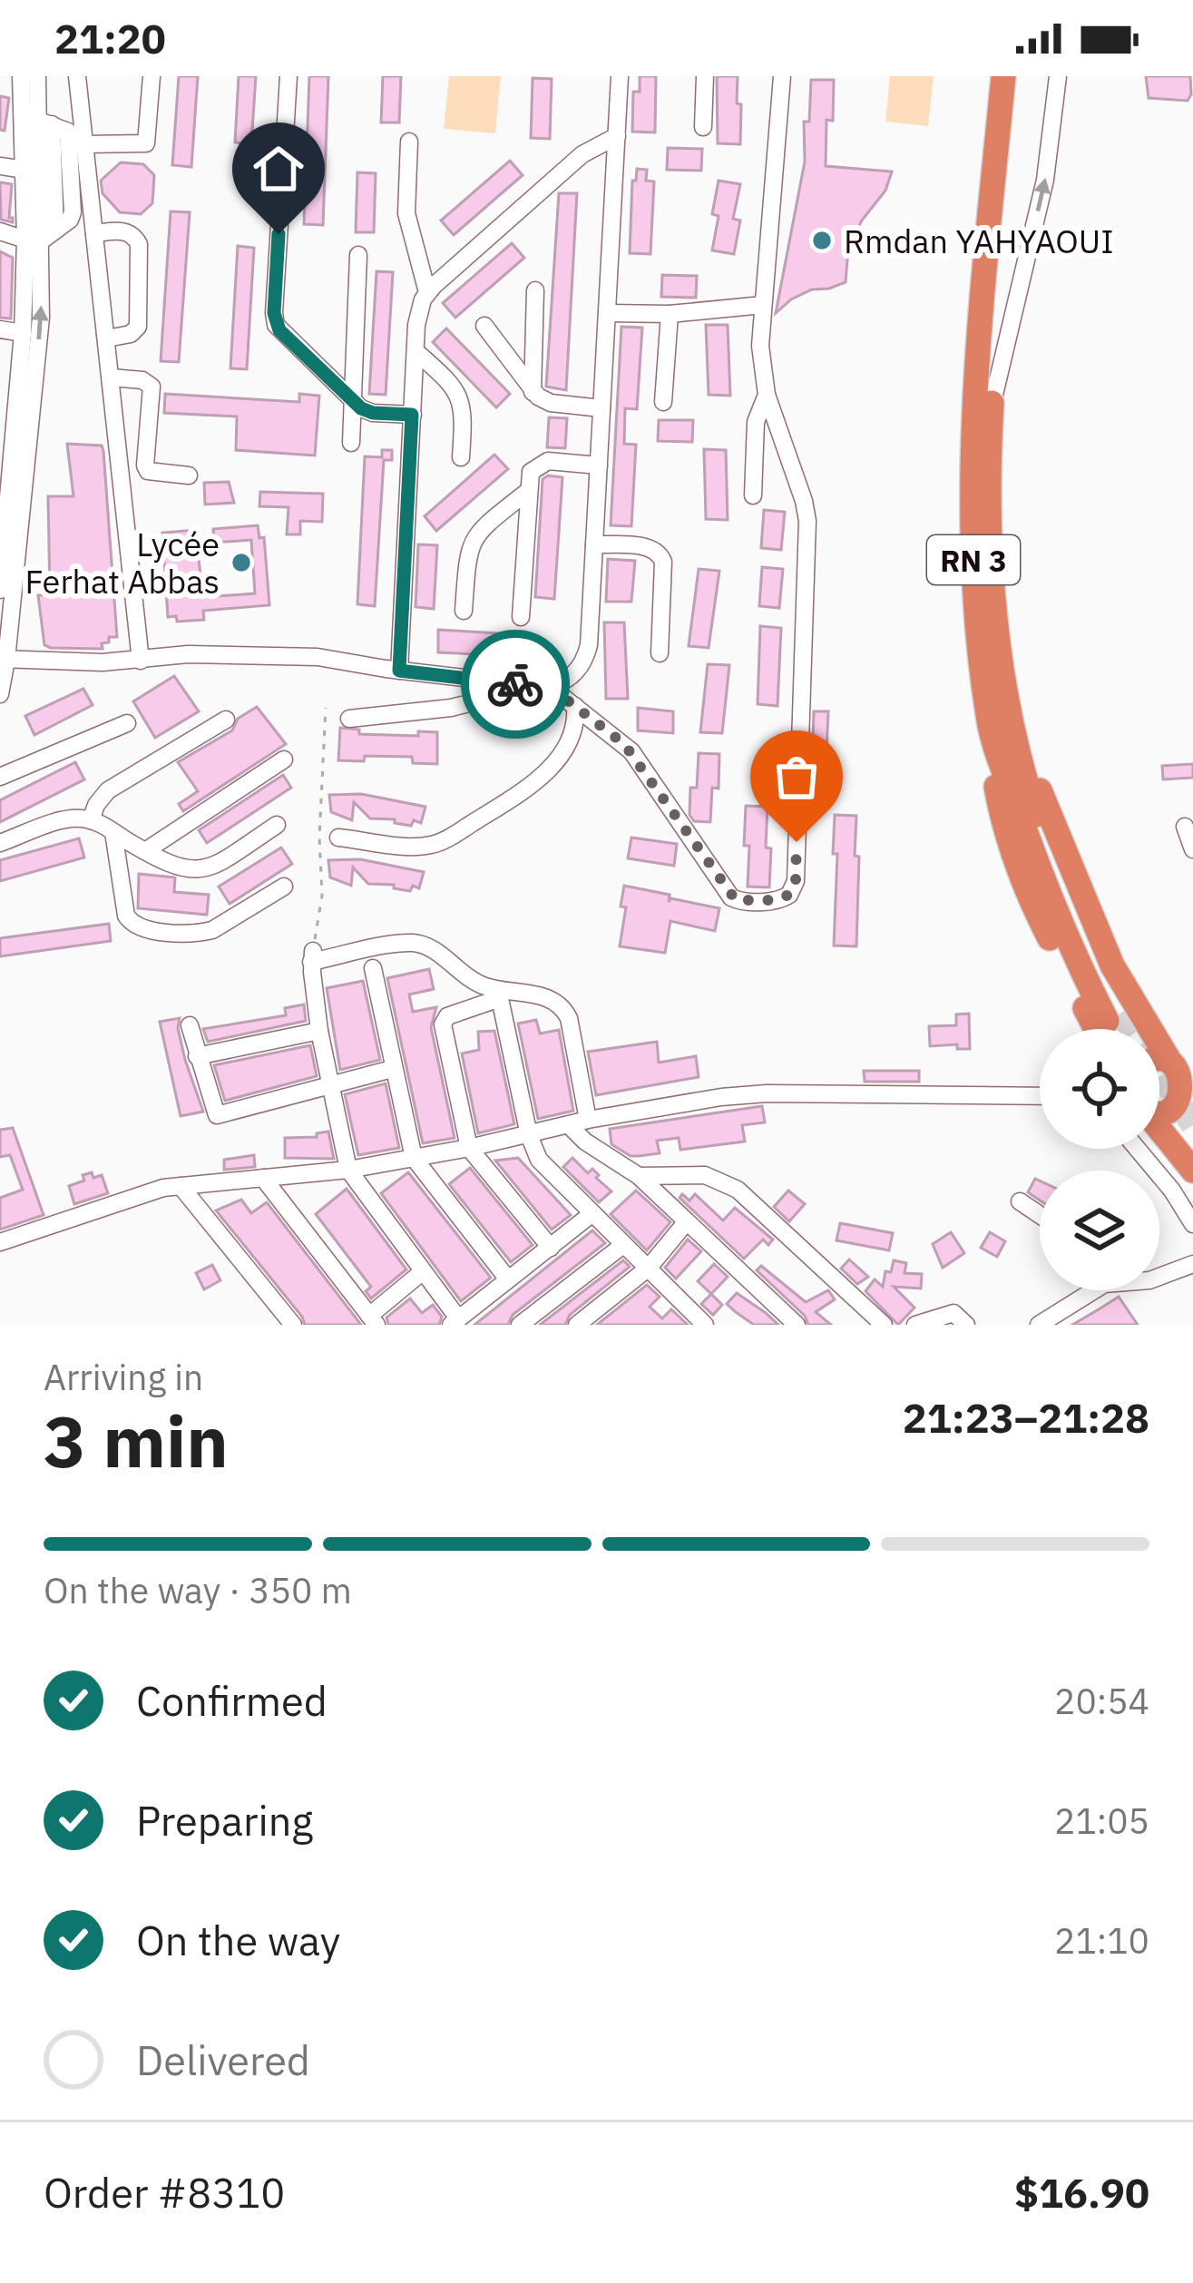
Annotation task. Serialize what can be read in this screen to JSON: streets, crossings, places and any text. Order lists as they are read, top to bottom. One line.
{"streets":{"highway":["RN 3"]},"places":["Rmdan YAHYAOUI","Lycée Ferhat Abbas"],"page":{"status":"21:20","heading":["3 min","Arriving in","21:23–21:28"],"panel":["Order #8310","$16.90"],"bar":"On the way · 350 m","list":[["Confirmed","20:54"],["Preparing","21:05"],["On the way","21:10"],"Delivered"]}}
